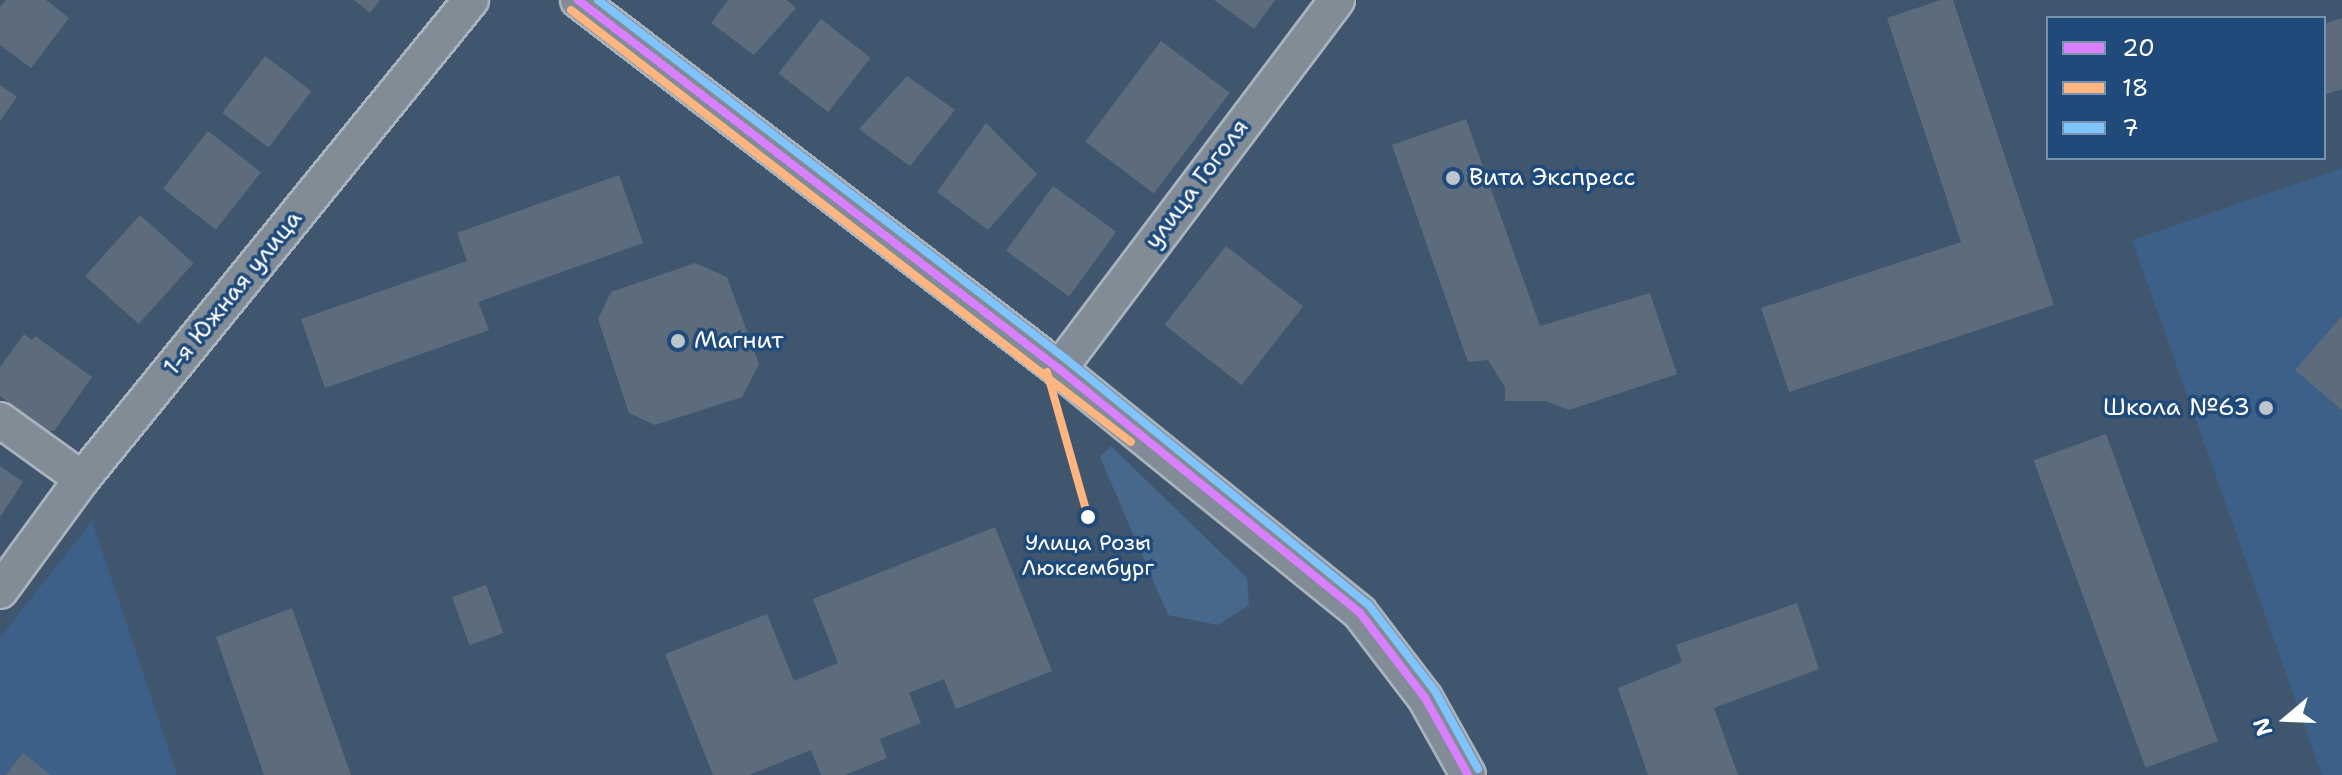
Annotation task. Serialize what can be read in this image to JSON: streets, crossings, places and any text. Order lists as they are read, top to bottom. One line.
{"streets":{"street":["улица Гоголя","1-я Южная улица"]},"places":["Вита Экспресс","Магнит","Школа №63","Улица Розы Люксембург"],"lines":["transit line 20","transit line 7","transit line 18"],"legend":["20","18","7"],"north":"left"}
